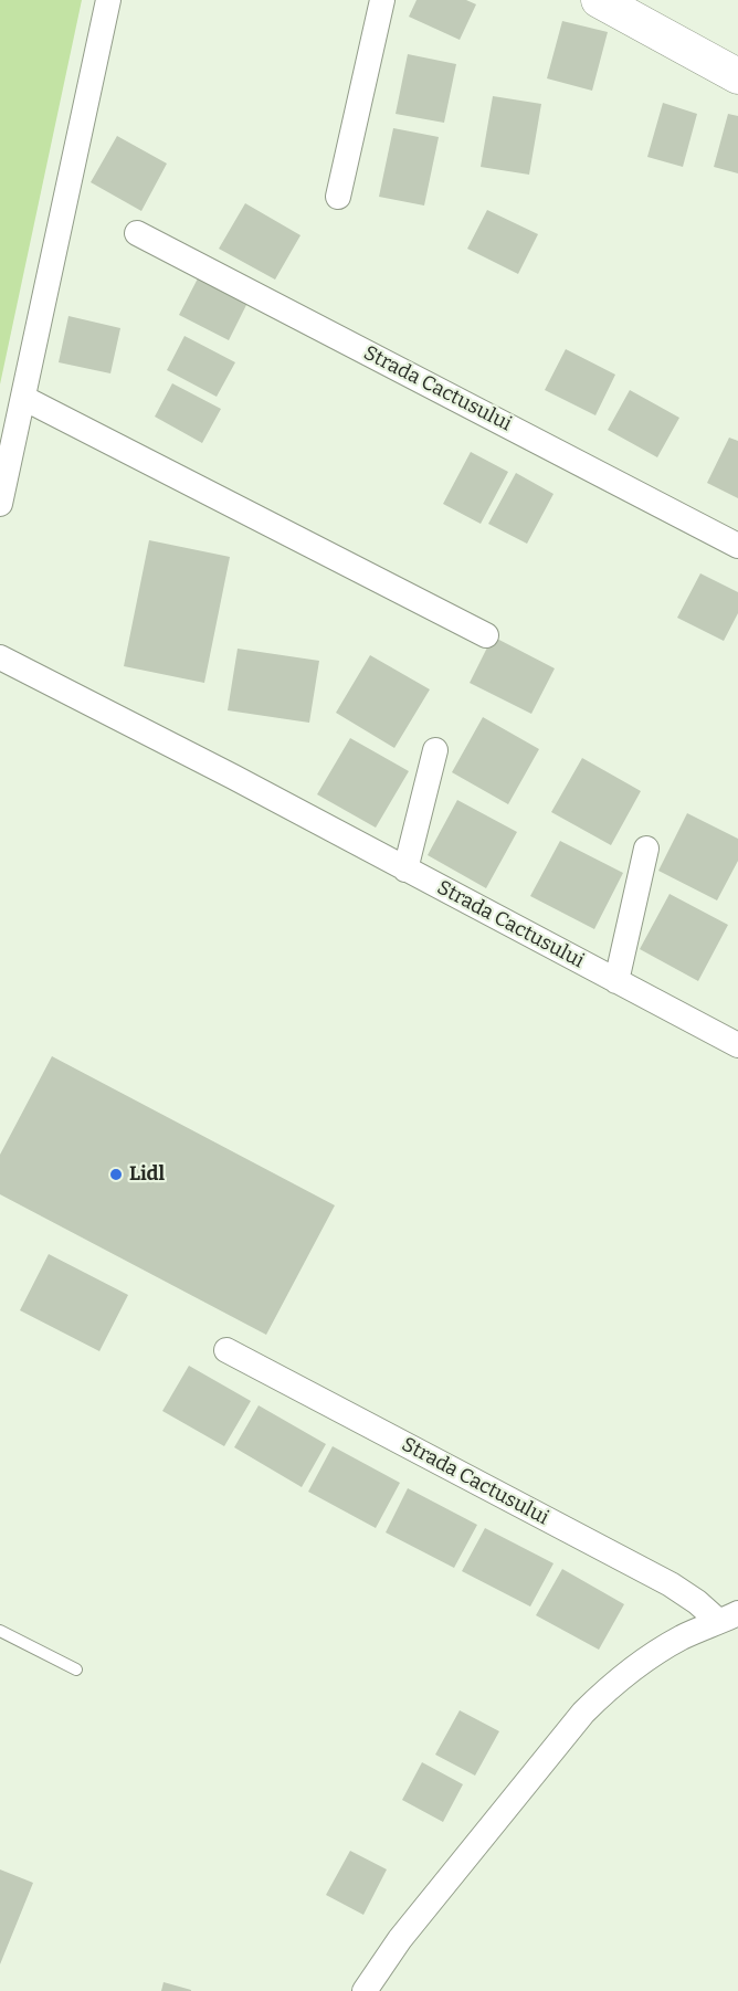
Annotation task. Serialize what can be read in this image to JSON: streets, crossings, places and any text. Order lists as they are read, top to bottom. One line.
{"streets":{"street":["Strada Cactusului"]},"places":["Lidl"]}
